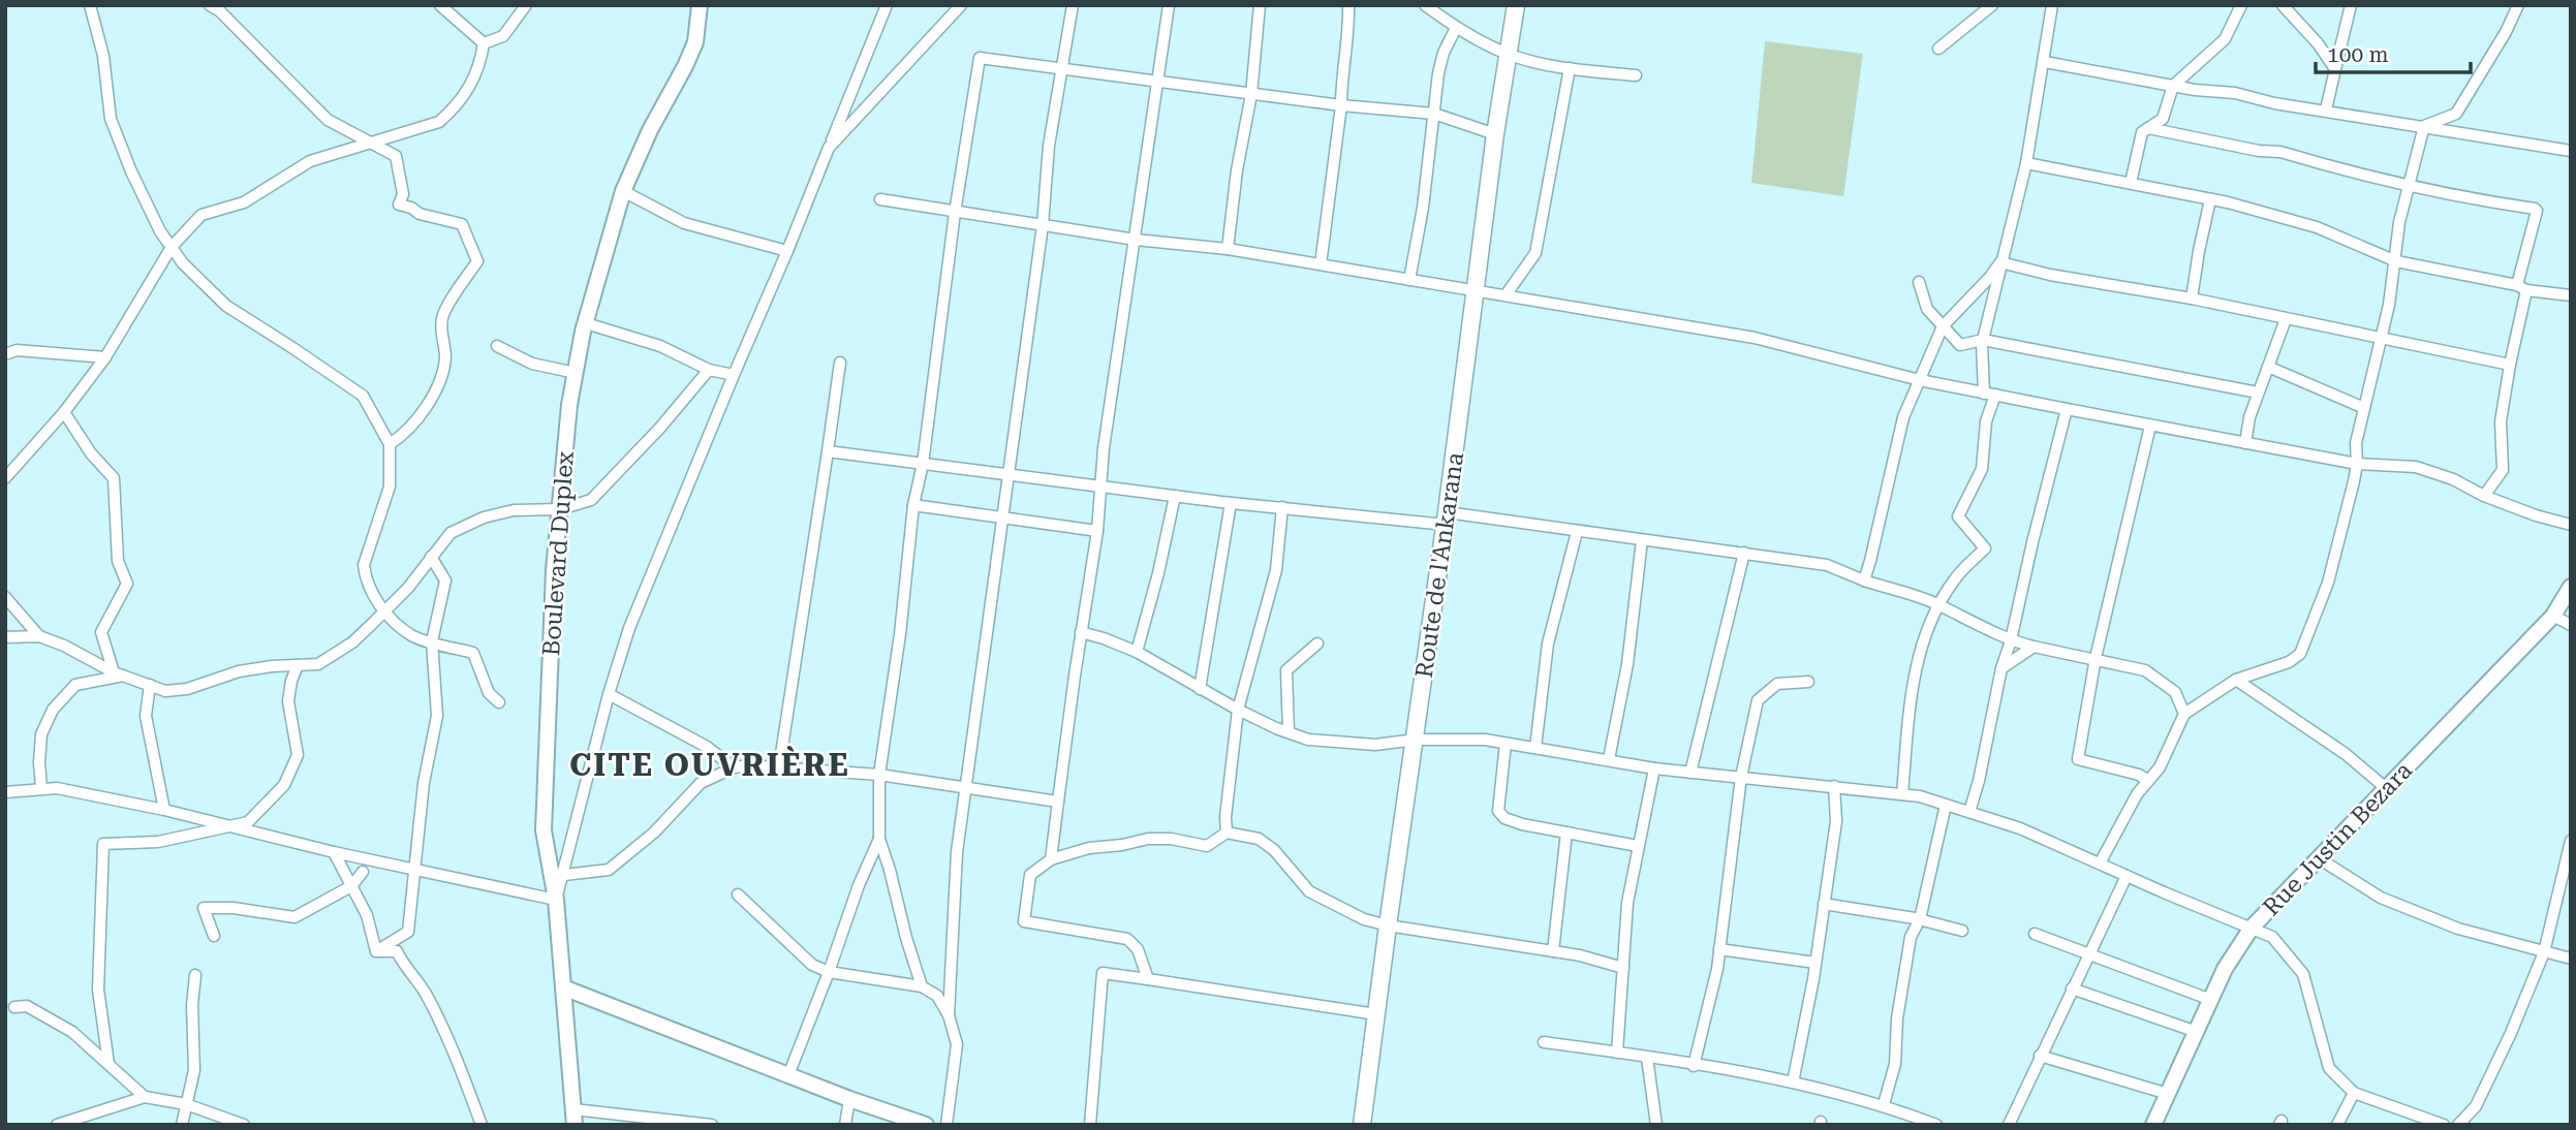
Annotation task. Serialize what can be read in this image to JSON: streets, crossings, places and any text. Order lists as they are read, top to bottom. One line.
{"streets":{"main road":["Route de l'Ankarana"],"street":["Boulevard Duplex","Rue Justin Bezara"]},"districts":["CITE OUVRIÈRE"],"scale_bar":"100 m"}
